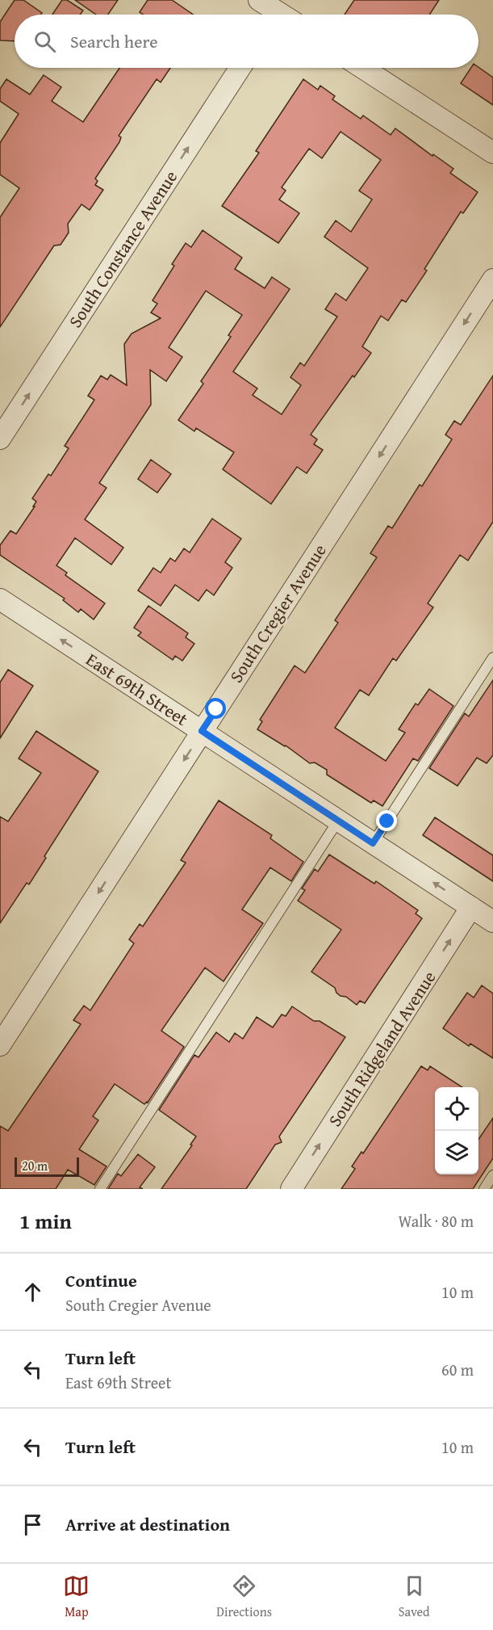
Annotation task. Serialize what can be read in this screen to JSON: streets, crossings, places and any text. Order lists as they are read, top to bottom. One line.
{"streets":{"street":["South Constance Avenue","South Cregier Avenue","East 69th Street","South Ridgeland Avenue"]},"crossings":[["South Cregier Avenue","East 69th Street"],["East 69th Street","South Ridgeland Avenue"]],"one_way":["South Constance Avenue","South Cregier Avenue","East 69th Street","South Ridgeland Avenue"],"scale_bar":"20 m","page":{"search":"Search here","scale":"20 m","heading":["1 min","Walk · 80 m"],"list":[["Continue","South Cregier Avenue","10 m"],["Turn left","East 69th Street","60 m"],["Turn left","10 m"],"Arrive at destination"],"nav":["Map","Directions","Saved"]}}
